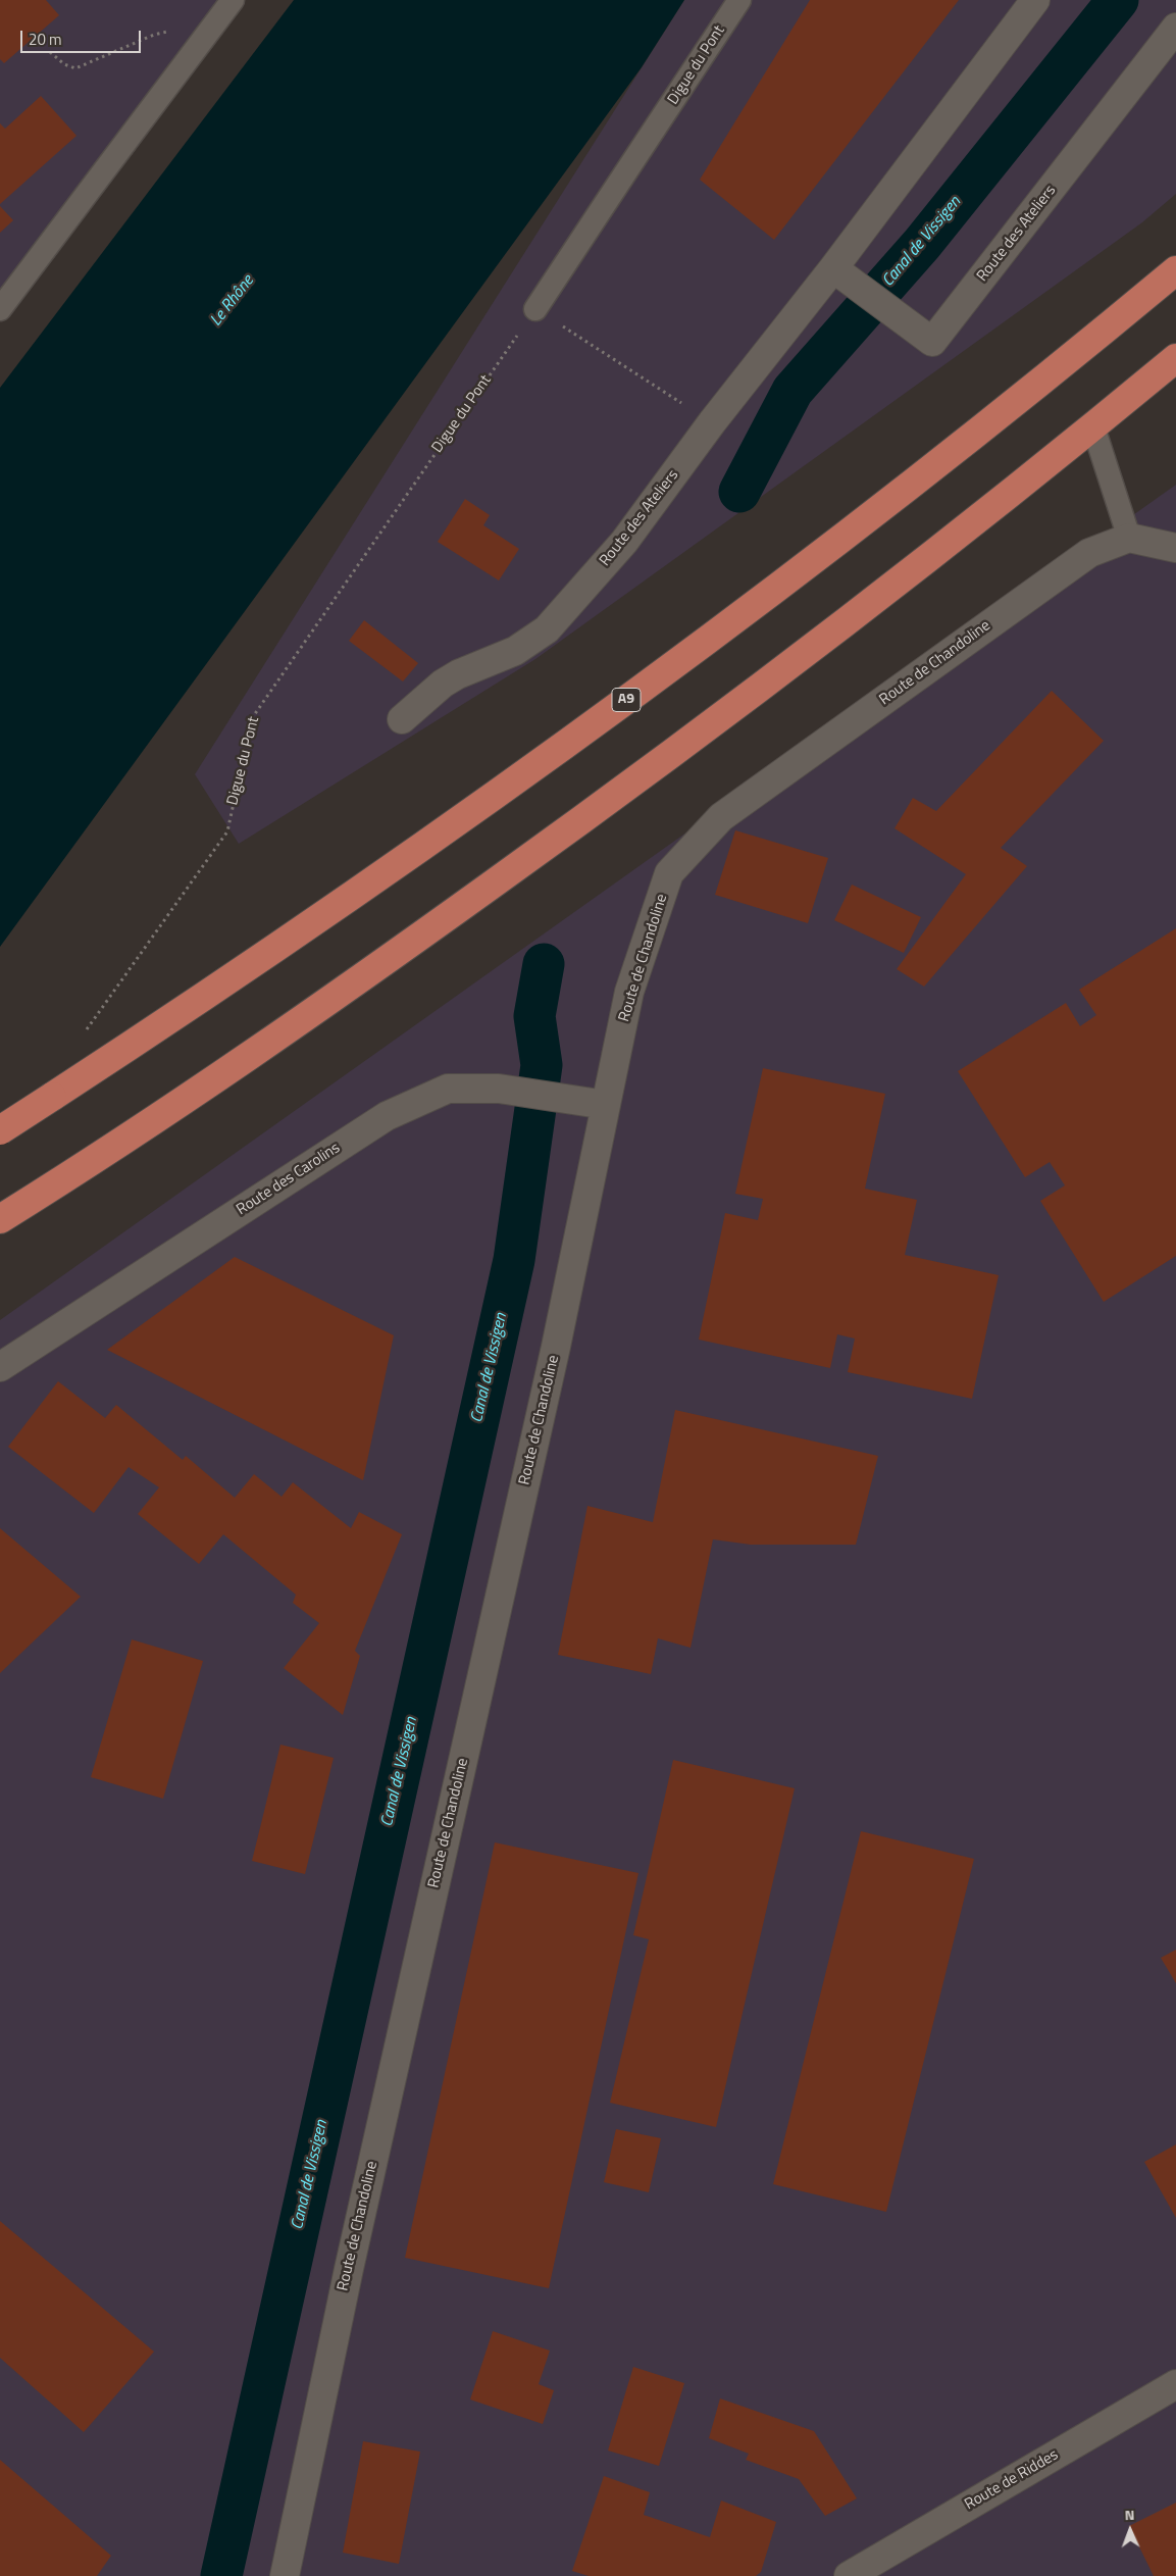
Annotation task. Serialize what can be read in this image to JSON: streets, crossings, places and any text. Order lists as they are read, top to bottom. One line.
{"streets":{"highway":["A9"],"street":["Route des Ateliers","Route de Chandoline","Route des Carolins","Route de Riddes"],"lane":["Digue du Pont"]},"crossings":[["Route de Chandoline","Route des Carolins"]],"water":["Canal de Vissigen","Le Rhône"],"scale_bar":"20 m","north":"top"}
